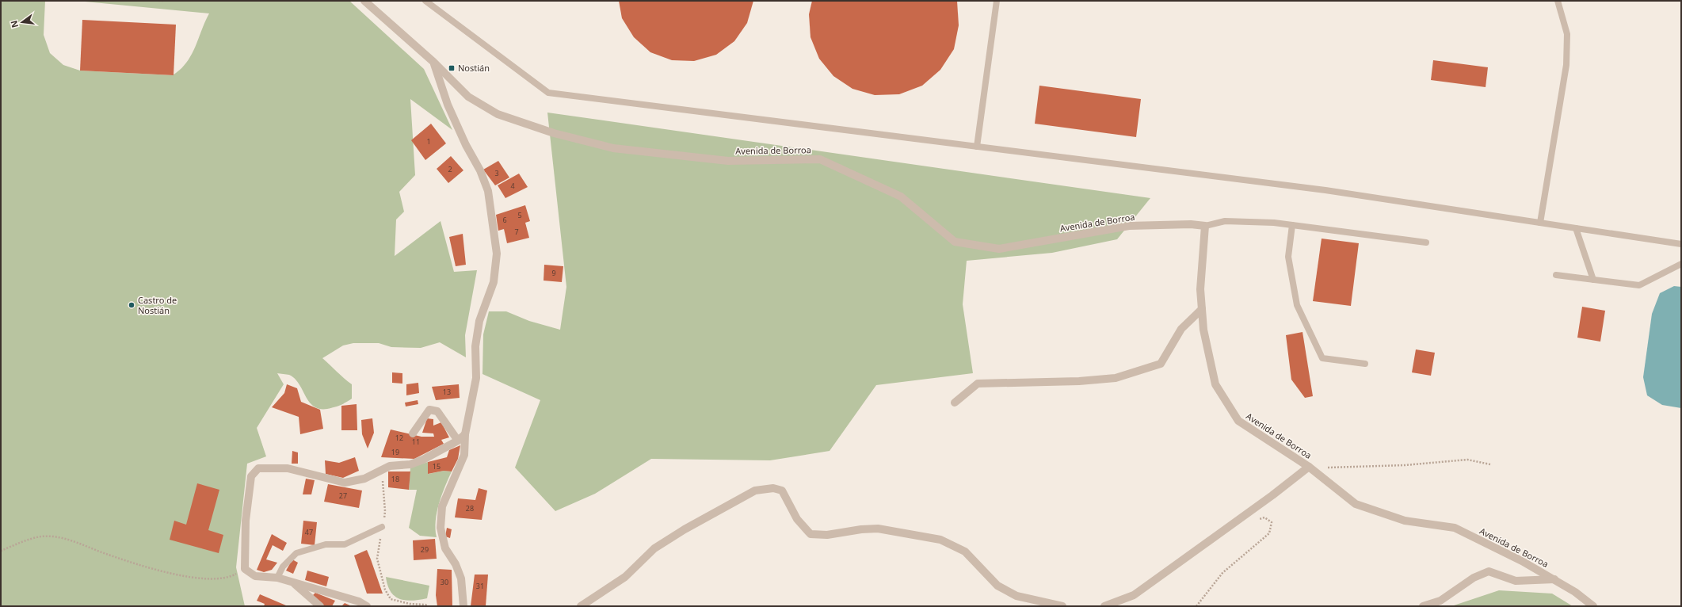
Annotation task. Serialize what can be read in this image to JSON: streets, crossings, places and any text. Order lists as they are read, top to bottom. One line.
{"streets":{"street":["Avenida de Borroa"]},"places":{"transit":["Nostián"],"other":["Castro de Nostián"]},"house_numbers":["1","2","3","4","5","6","7","9","13","12","11","19","15","18","27","28","47","29","30","31"],"north":"left"}
